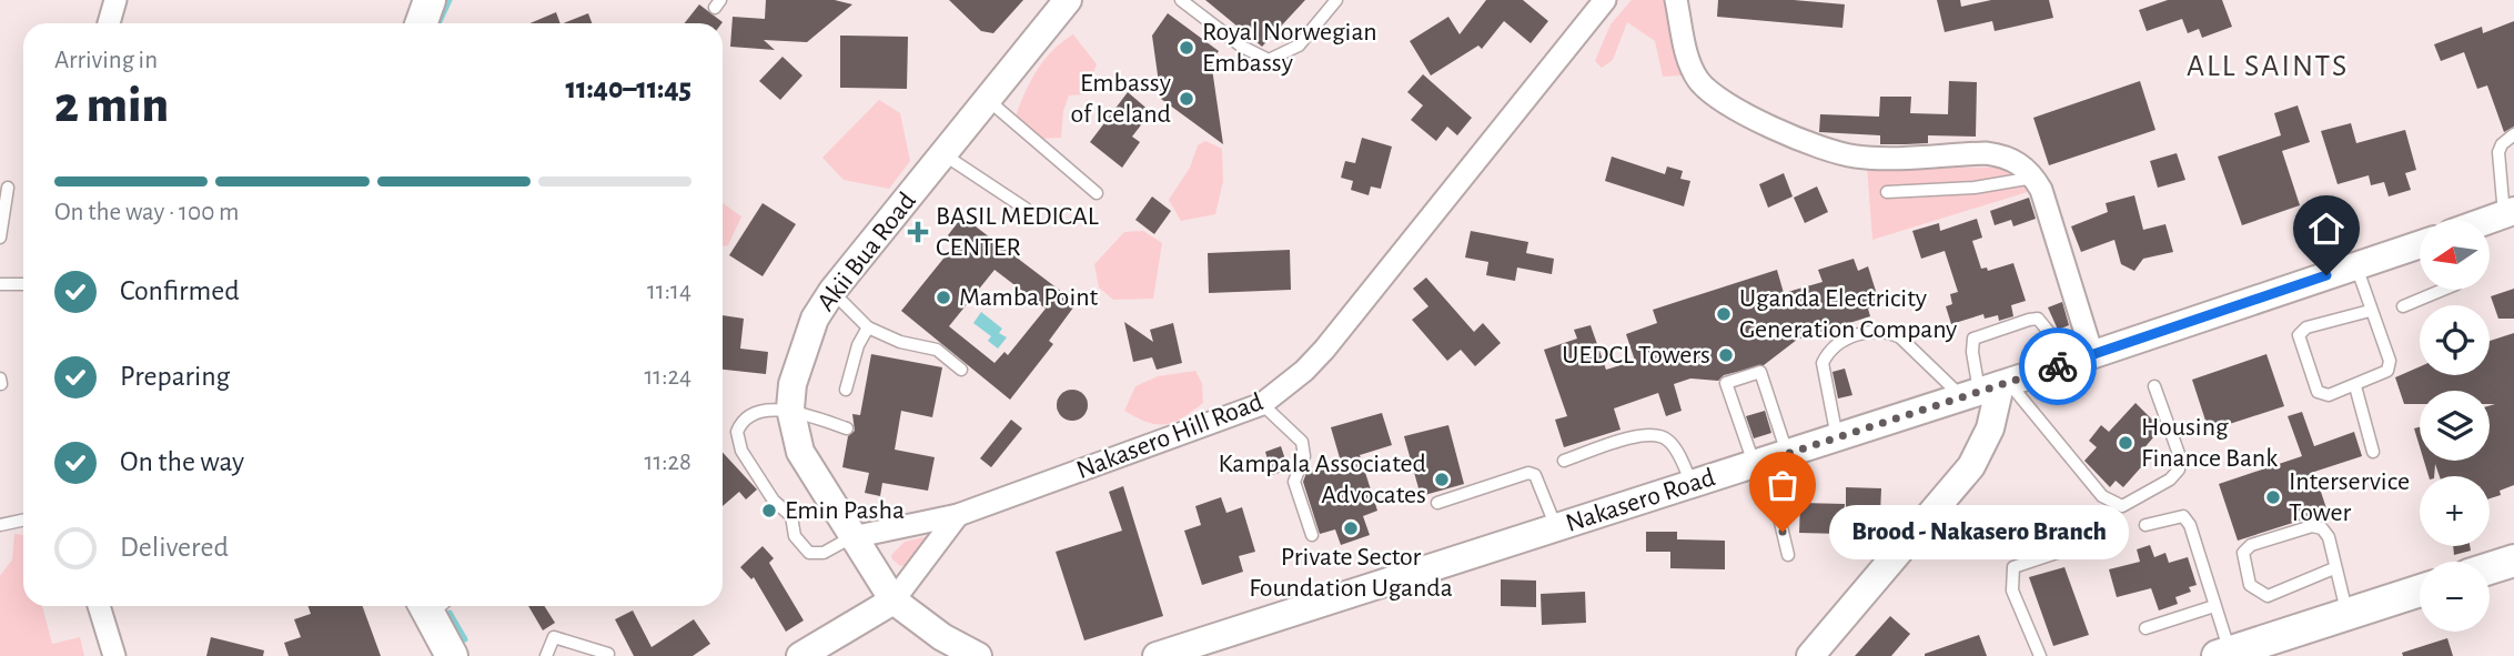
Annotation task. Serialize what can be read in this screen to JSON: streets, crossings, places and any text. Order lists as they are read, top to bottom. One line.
{"streets":{"street":["Akii Bua Road","Nakasero Hill Road","Nakasero Road"]},"crossings":[["Akii Bua Road","Nakasero Hill Road"]],"districts":["ALL SAINTS"],"places":{"other":["Royal Norwegian Embassy","Embassy of Iceland","Mamba Point","Uganda Electricity Generation Company","UEDCL Towers","Housing Finance Bank","Kampala Associated Advocates","Interservice Tower","Emin Pasha","Private Sector Foundation Uganda","Brood - Nakasero Branch"],"health":["BASIL MEDICAL CENTER"]},"north":"left","page":{"heading":["2 min","Arriving in","11:40–11:45"],"bar":"On the way · 100 m","map_buttons":["+","−"],"list":[["Confirmed","11:14"],["Preparing","11:24"],["On the way","11:28"],"Delivered"],"bubble":"Brood - Nakasero Branch"}}
